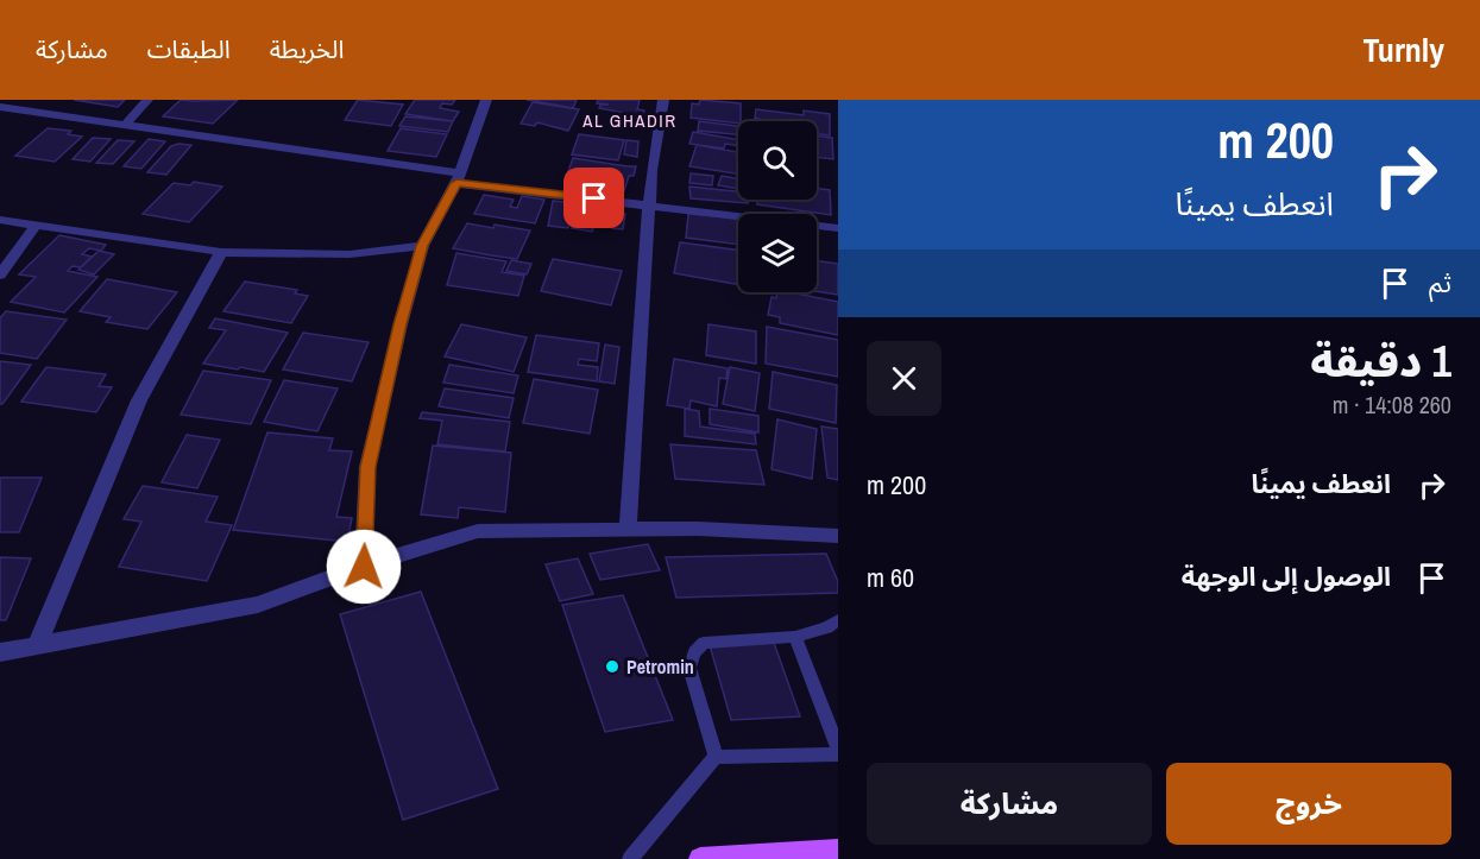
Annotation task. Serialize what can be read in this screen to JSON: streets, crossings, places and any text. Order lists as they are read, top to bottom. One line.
{"districts":["AL GHADIR"],"places":["Petromin"],"page":{"header":"Turnly","nav":["الخريطة","الطبقات","مشاركة"],"turn":["200 m","انعطف يمينًا"],"then":"ثم","heading":["1 دقيقة","260 m · 14:08"],"list":[{"name":"انعطف يمينًا","value":"200 m"},{"name":"الوصول إلى الوجهة","value":"60 m"}],"buttons":["خروج","مشاركة"]}}
